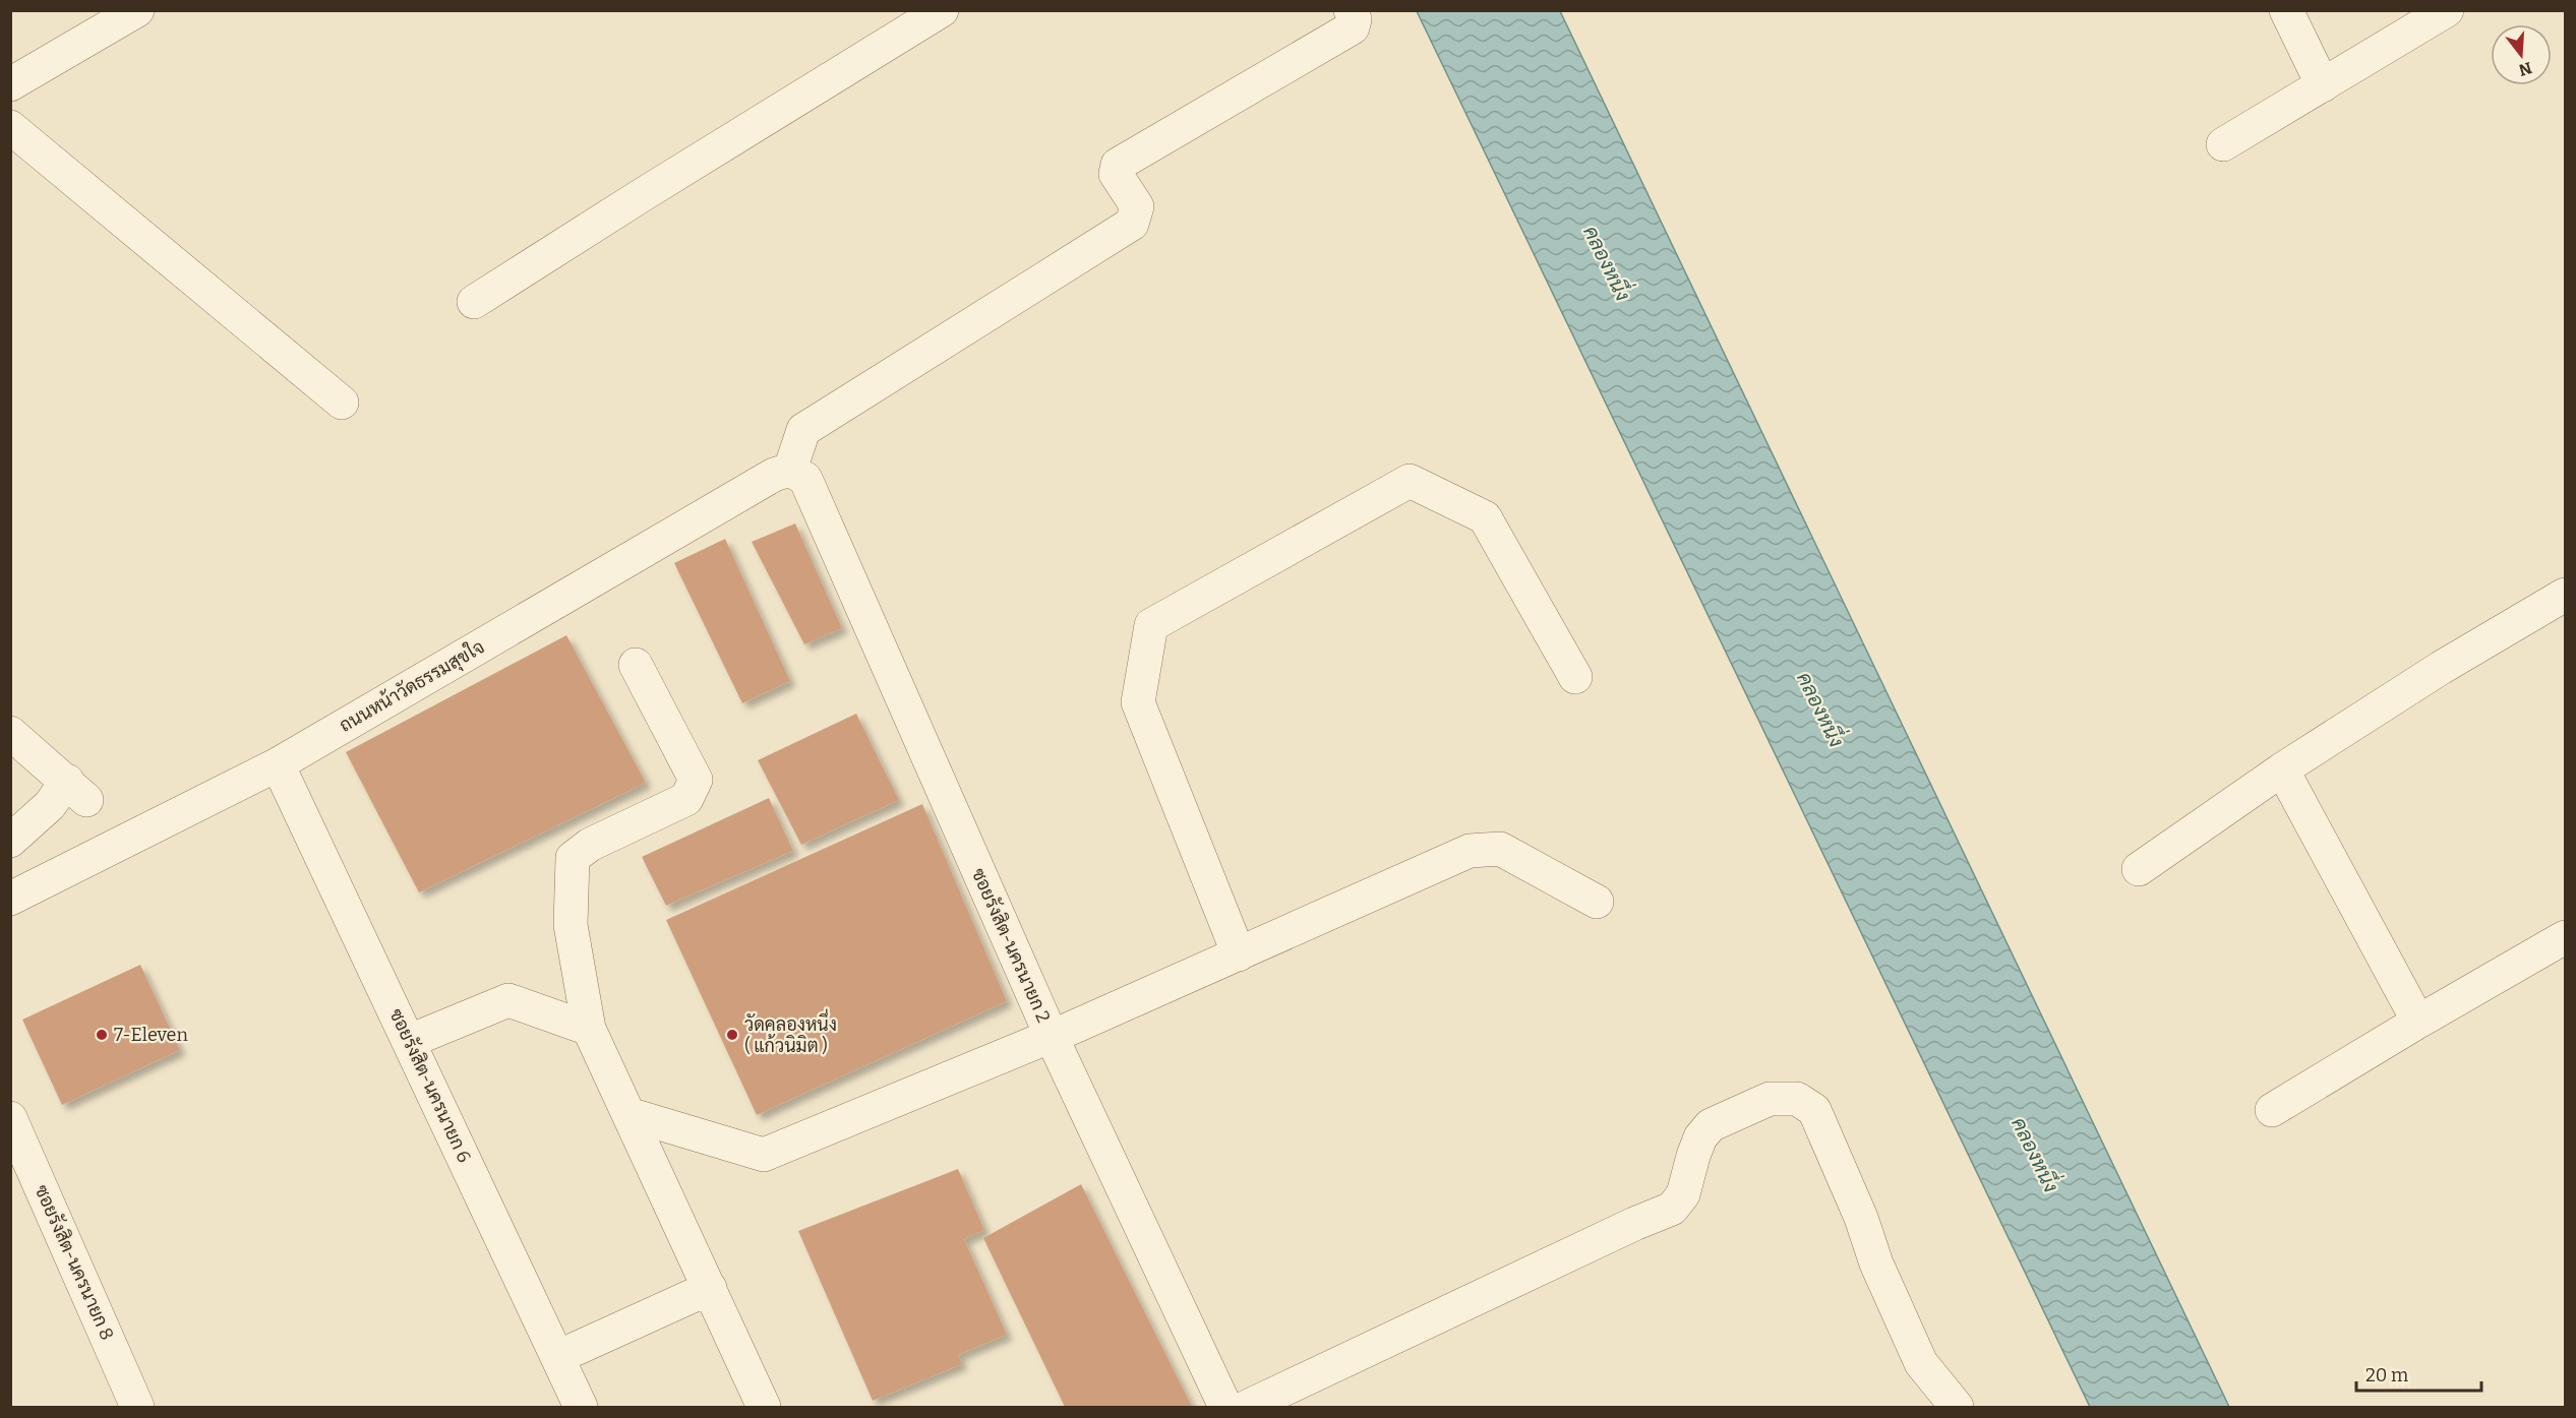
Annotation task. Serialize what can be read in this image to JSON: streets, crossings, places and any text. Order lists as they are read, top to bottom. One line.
{"streets":{"street":["ถนนหน้าวัดธรรมสุขใจ","ซอยรังสิต-นครนายก 2","ซอยรังสิต-นครนายก 6","ซอยรังสิต-นครนายก 8"]},"crossings":[["ถนนหน้าวัดธรรมสุขใจ","ซอยรังสิต-นครนายก 2"],["ถนนหน้าวัดธรรมสุขใจ","ซอยรังสิต-นครนายก 6"]],"water":["คลองหนึ่ง"],"places":["7-Eleven","วัดคลองหนึ่ง ( แก้วนิมิต )"],"scale_bar":"20 m","north":"bottom"}
